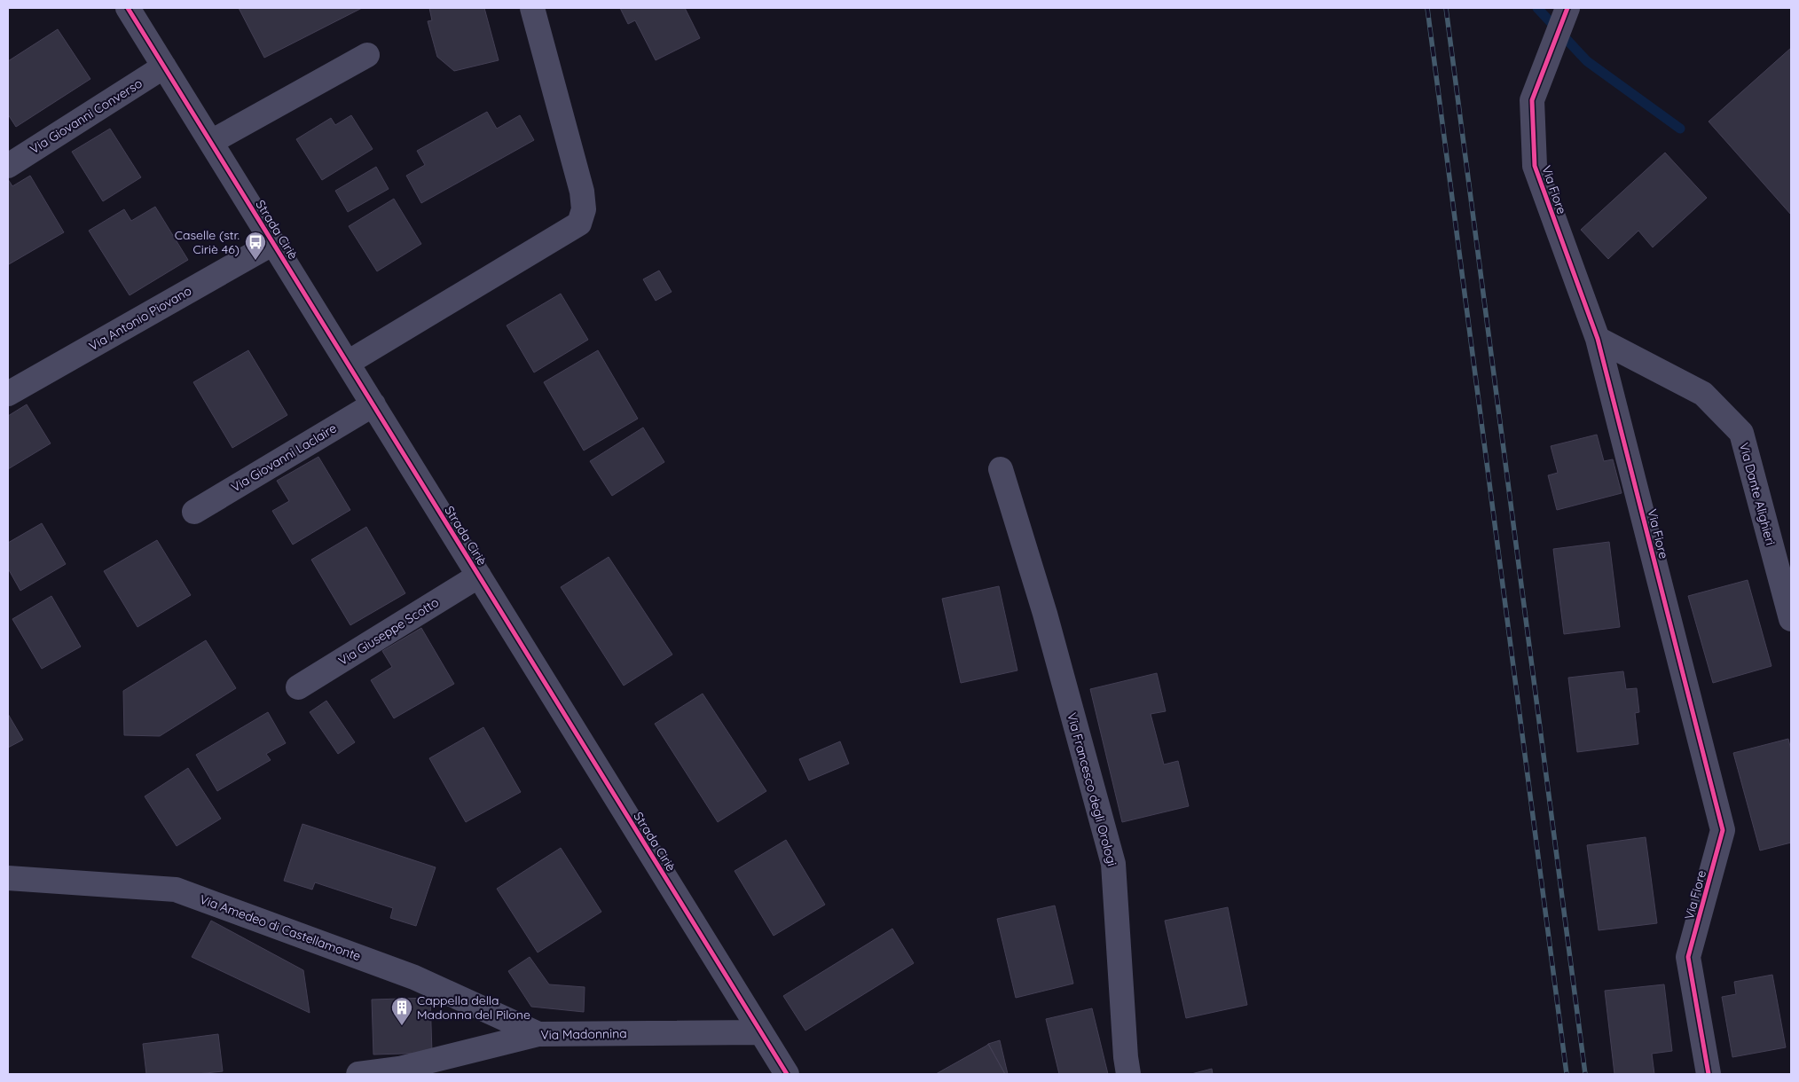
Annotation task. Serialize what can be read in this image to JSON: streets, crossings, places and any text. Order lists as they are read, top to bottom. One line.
{"streets":{"street":["Via Giovanni Converso","Via Fiore","Strada Ciriè","Via Antonio Piovano","Via Giovanni Laclaire","Via Dante Alighieri","Via Giuseppe Scotto","Via Francesco degli Orologi","Via Amedeo di Castellamonte","Via Madonnina"]},"crossings":[["Via Giovanni Converso","Strada Ciriè"],["Via Fiore","Via Dante Alighieri"],["Strada Ciriè","Via Antonio Piovano"],["Strada Ciriè","Via Giovanni Laclaire"],["Strada Ciriè","Via Giuseppe Scotto"],["Strada Ciriè","Via Madonnina"],["Via Amedeo di Castellamonte","Via Madonnina"]],"places":{"bus stop":["Caselle (str. Ciriè 46)"],"building":["Cappella della Madonna del Pilone"]}}
